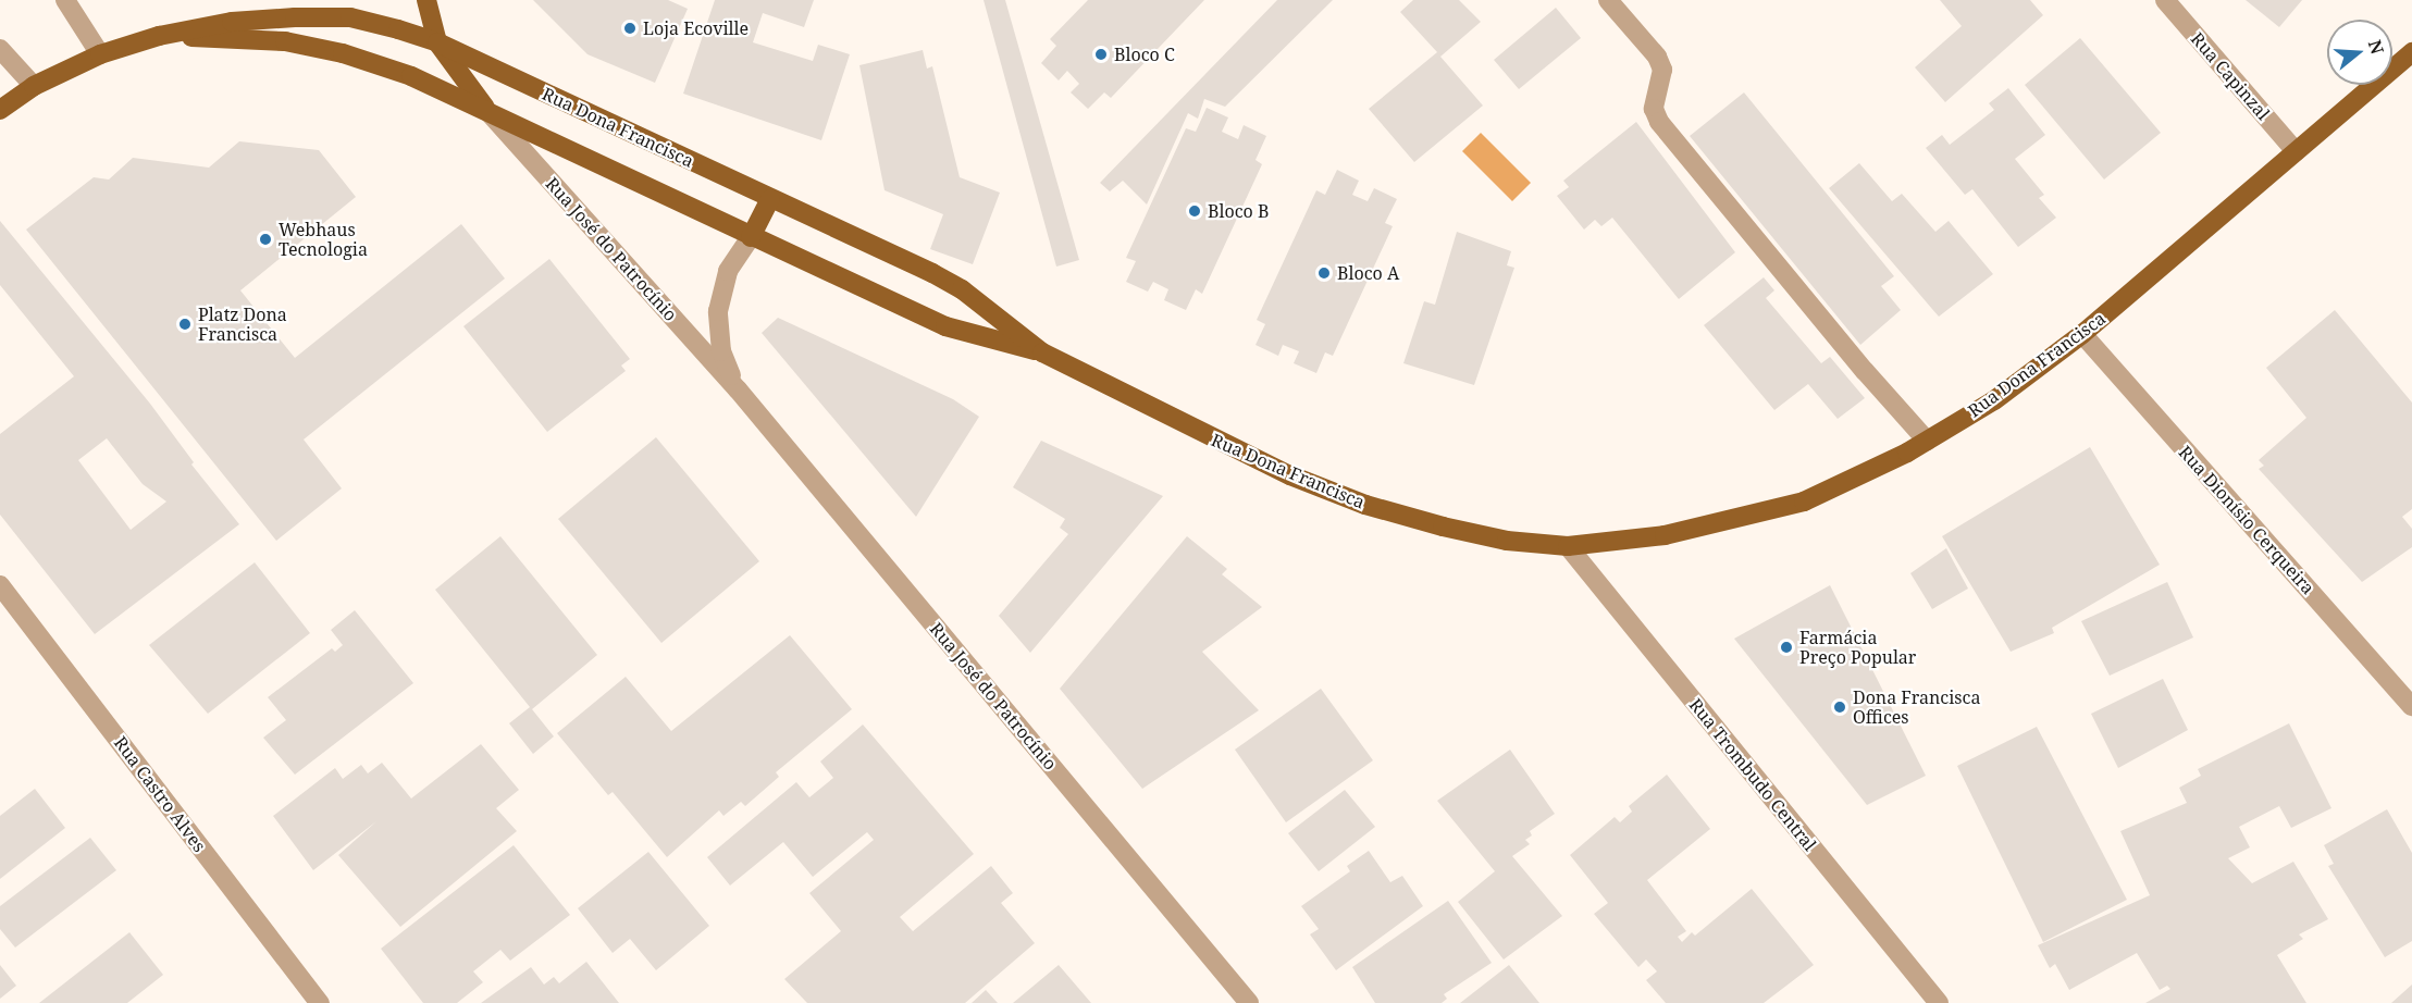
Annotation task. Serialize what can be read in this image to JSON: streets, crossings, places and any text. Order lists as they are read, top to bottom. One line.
{"streets":{"main road":["Rua Dona Francisca"],"street":["Rua Capinzal","Rua José do Patrocínio","Rua Dionísio Cerqueira","Rua Trombudo Central","Rua Castro Alves"]},"crossings":[["Rua Capinzal","Rua Dona Francisca"],["Rua Dona Francisca","Rua José do Patrocínio"],["Rua Dona Francisca","Rua Dionísio Cerqueira"],["Rua Dona Francisca","Rua Trombudo Central"]],"places":["Loja Ecoville","Bloco C","Bloco B","Webhaus Tecnologia","Bloco A","Platz Dona Francisca","Farmácia Preço Popular","Dona Francisca Offices"],"north":"right"}
